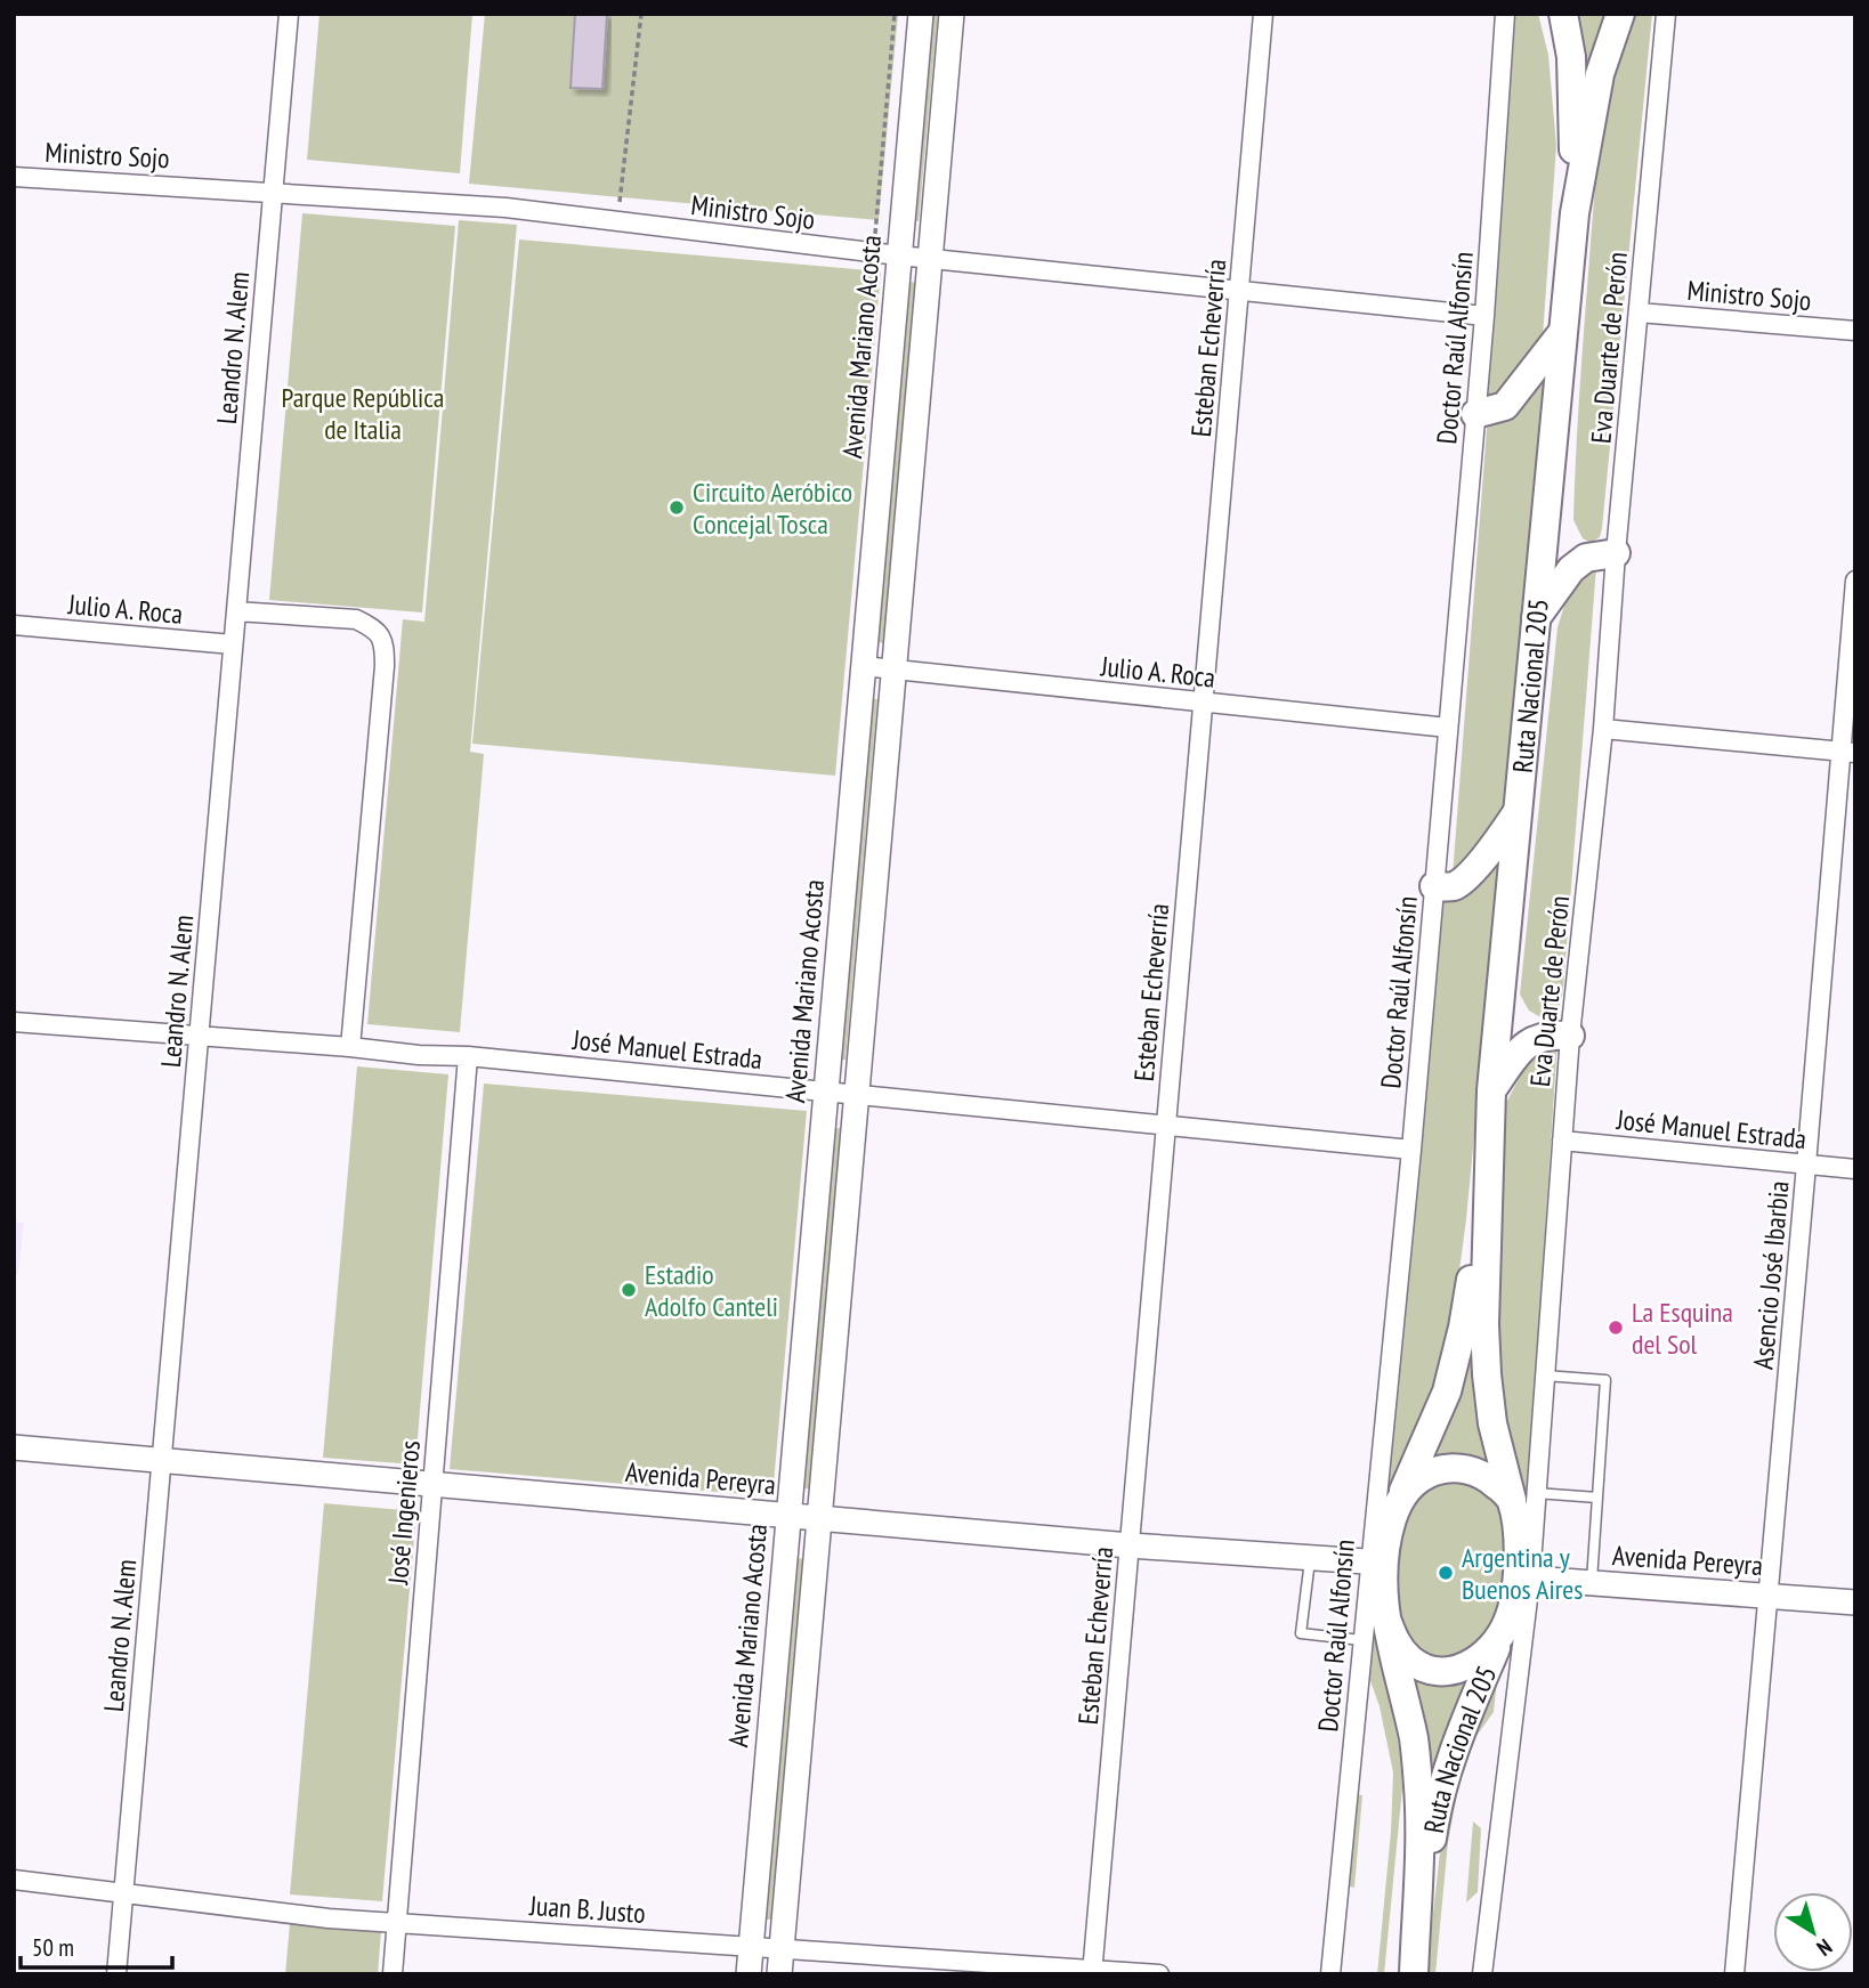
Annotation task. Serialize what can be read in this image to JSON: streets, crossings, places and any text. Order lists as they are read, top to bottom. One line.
{"streets":{"main road":["Avenida Mariano Acosta","Ruta Nacional 205","Avenida Pereyra"],"street":["Ministro Sojo","Leandro N. Alem","Esteban Echeverría","Doctor Raúl Alfonsín","Eva Duarte de Perón","Julio A. Roca","José Manuel Estrada","Asencio José Ibarbia","José Ingenieros","Juan B. Justo"]},"crossings":[["Ministro Sojo","Avenida Mariano Acosta"],["Ministro Sojo","Leandro N. Alem"],["Ministro Sojo","Esteban Echeverría"],["Ministro Sojo","Doctor Raúl Alfonsín"],["Ministro Sojo","Eva Duarte de Perón"],["Avenida Mariano Acosta","Julio A. Roca"],["Avenida Mariano Acosta","José Manuel Estrada"],["Avenida Mariano Acosta","Avenida Pereyra"],["Avenida Mariano Acosta","Juan B. Justo"],["Leandro N. Alem","Julio A. Roca"],["Leandro N. Alem","José Manuel Estrada"],["Leandro N. Alem","Avenida Pereyra"],["Leandro N. Alem","Juan B. Justo"],["Esteban Echeverría","Julio A. Roca"],["Esteban Echeverría","José Manuel Estrada"],["Esteban Echeverría","Avenida Pereyra"],["Esteban Echeverría","Juan B. Justo"],["Doctor Raúl Alfonsín","Eva Duarte de Perón"],["Doctor Raúl Alfonsín","Julio A. Roca"],["Doctor Raúl Alfonsín","Ruta Nacional 205"],["Doctor Raúl Alfonsín","José Manuel Estrada"],["Doctor Raúl Alfonsín","Avenida Pereyra"],["Eva Duarte de Perón","Ruta Nacional 205"],["Eva Duarte de Perón","José Manuel Estrada"],["Eva Duarte de Perón","Avenida Pereyra"],["Ruta Nacional 205","Avenida Pereyra"],["José Manuel Estrada","Asencio José Ibarbia"],["José Manuel Estrada","José Ingenieros"],["Asencio José Ibarbia","Avenida Pereyra"],["Avenida Pereyra","José Ingenieros"],["José Ingenieros","Juan B. Justo"]],"parks":["Parque República de Italia"],"places":["Circuito Aeróbico Concejal Tosca","Estadio Adolfo Canteli","La Esquina del Sol","Argentina y Buenos Aires"],"scale_bar":"50 m","north":"bottom right"}
